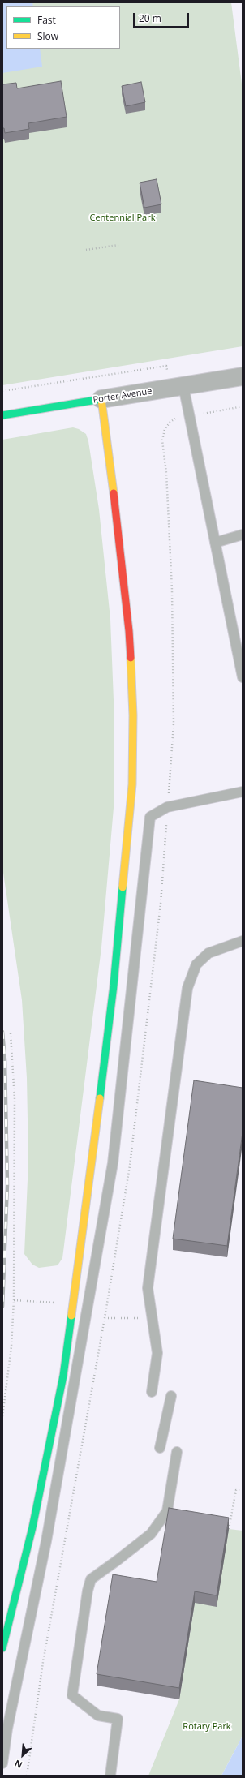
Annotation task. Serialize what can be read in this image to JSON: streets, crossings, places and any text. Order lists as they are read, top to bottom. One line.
{"streets":{"main road":["Porter Avenue"]},"parks":["Centennial Park","Rotary Park"],"legend":["Fast","Slow"],"scale_bar":"20 m","north":"bottom left"}
